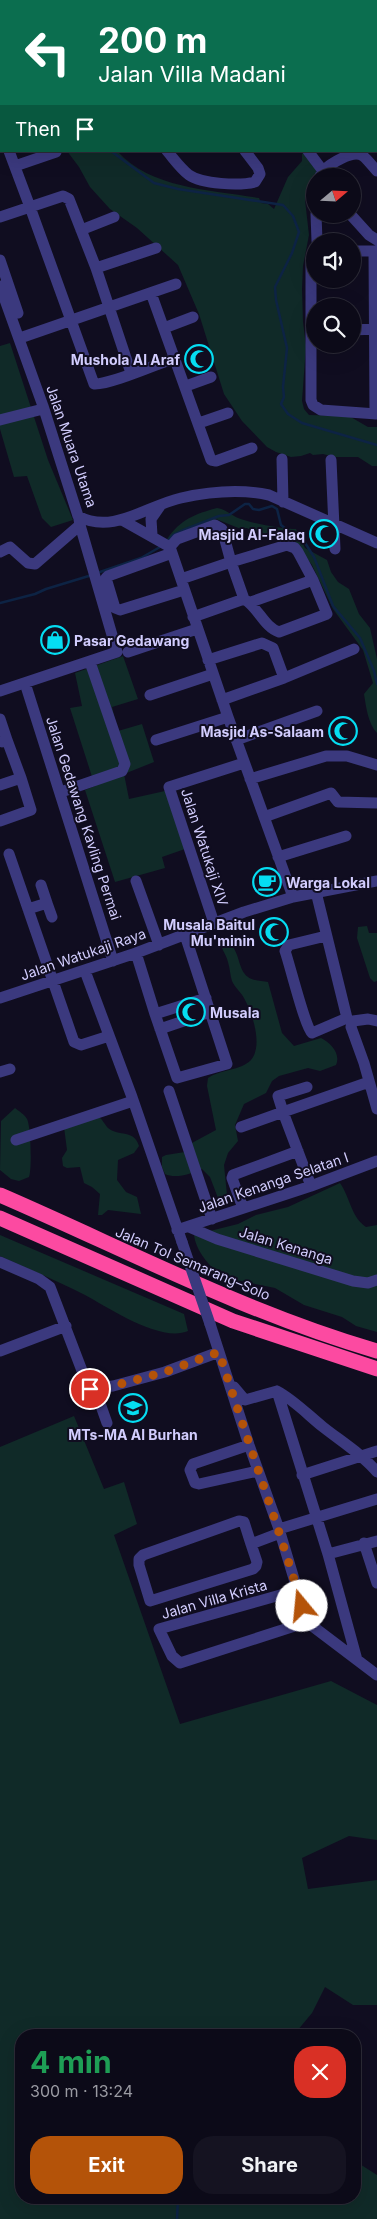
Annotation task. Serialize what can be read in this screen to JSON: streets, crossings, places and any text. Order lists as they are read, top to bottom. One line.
{"streets":{"highway":["Jalan Tol Semarang–Solo"],"street":["Jalan Muara Utama","Jalan Gedawang Kavling Permai","Jalan Watukaji XIV","Jalan Watukaji Raya","Jalan Kenanga Selatan I","Jalan Kenanga","Jalan Villa Krista"]},"crossings":[["Jalan Gedawang Kavling Permai","Jalan Watukaji Raya"],["Jalan Watukaji XIV","Jalan Watukaji Raya"],["Jalan Kenanga Selatan I","Jalan Kenanga"]],"places":{"mosque":["Mushola Al Araf","Masjid Al-Falaq","Masjid As-Salaam","Musala Baitul Mu'minin","Musala"],"shop":["Pasar Gedawang"],"cafe":["Warga Lokal"],"school or university":["MTs-MA Al Burhan"]},"north":"right","page":{"turn":["200 m","Jalan Villa Madani"],"then":"Then","heading":["4 min","300 m · 13:24"],"buttons":["Exit","Share"]}}
